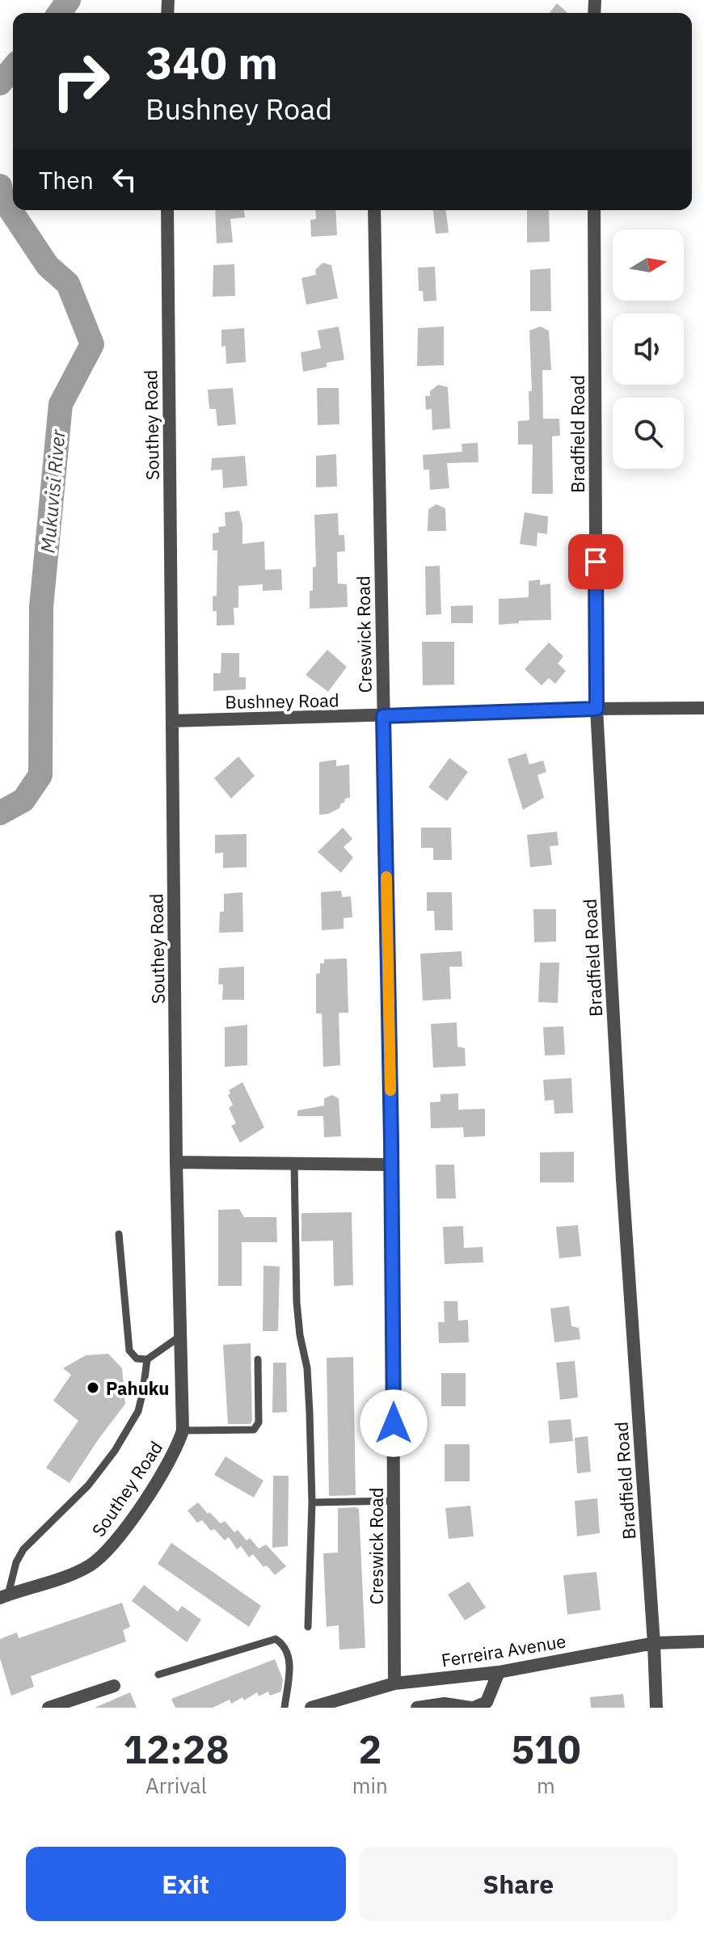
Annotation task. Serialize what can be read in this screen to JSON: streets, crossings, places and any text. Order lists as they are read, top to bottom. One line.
{"streets":{"street":["Southey Road","Bradfield Road","Creswick Road","Bushney Road","Ferreira Avenue"]},"crossings":[["Southey Road","Bushney Road"],["Bradfield Road","Bushney Road"],["Bradfield Road","Ferreira Avenue"],["Creswick Road","Bushney Road"],["Creswick Road","Ferreira Avenue"]],"water":["Mukuvisi River"],"places":["Pahuku"],"north":"right","page":{"turn":["340 m","Bushney Road"],"then":"Then","eta":["12:28","Arrival","2","min","510","m"],"buttons":["Exit","Share"]}}
